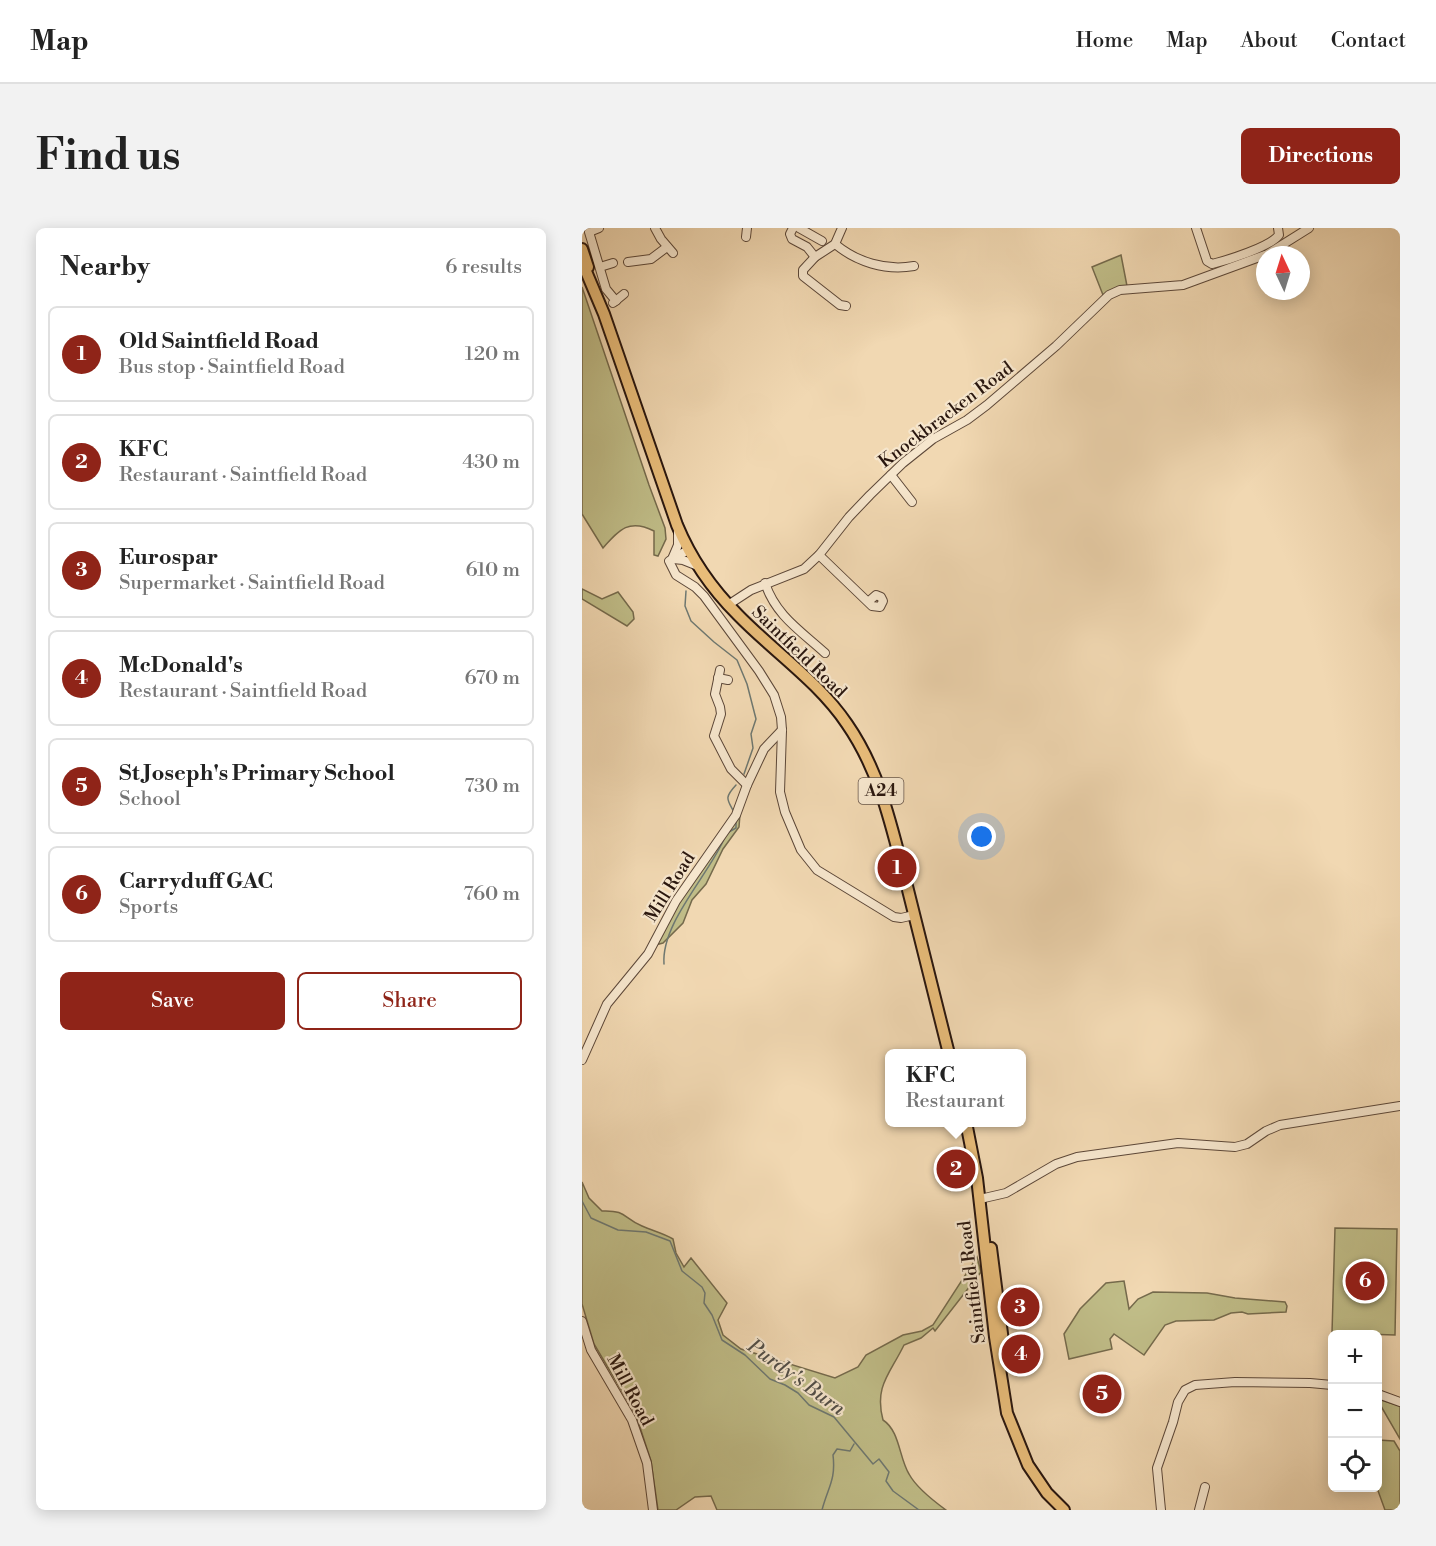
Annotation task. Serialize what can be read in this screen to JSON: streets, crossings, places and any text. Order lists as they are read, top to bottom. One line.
{"streets":{"highway":["Saintfield Road","A24"],"street":["Knockbracken Road","Mill Road"]},"crossings":[["Knockbracken Road","Saintfield Road"]],"water":["Purdy's Burn"],"north":"top","page":{"header":"Map","nav":["Home","Map","About","Contact"],"buttons":["Directions",["Save","Share"]],"title":"Find us","heading":["Nearby","6 results"],"list":[{"mark":"1","name":"Old Saintfield Road","note":"Bus stop · Saintfield Road","value":"120 m"},{"mark":"2","name":"KFC","note":"Restaurant · Saintfield Road","value":"430 m"},{"mark":"3","name":"Eurospar","note":"Supermarket · Saintfield Road","value":"610 m"},{"mark":"4","name":"McDonald's","note":"Restaurant · Saintfield Road","value":"670 m"},{"mark":"5","name":"St Joseph's Primary School","note":"School","value":"730 m"},{"mark":"6","name":"Carryduff GAC","note":"Sports","value":"760 m"}],"pins":["1","2","6","3","4","5"],"popup":["KFC","Restaurant"],"map_buttons":["+","−"]}}
